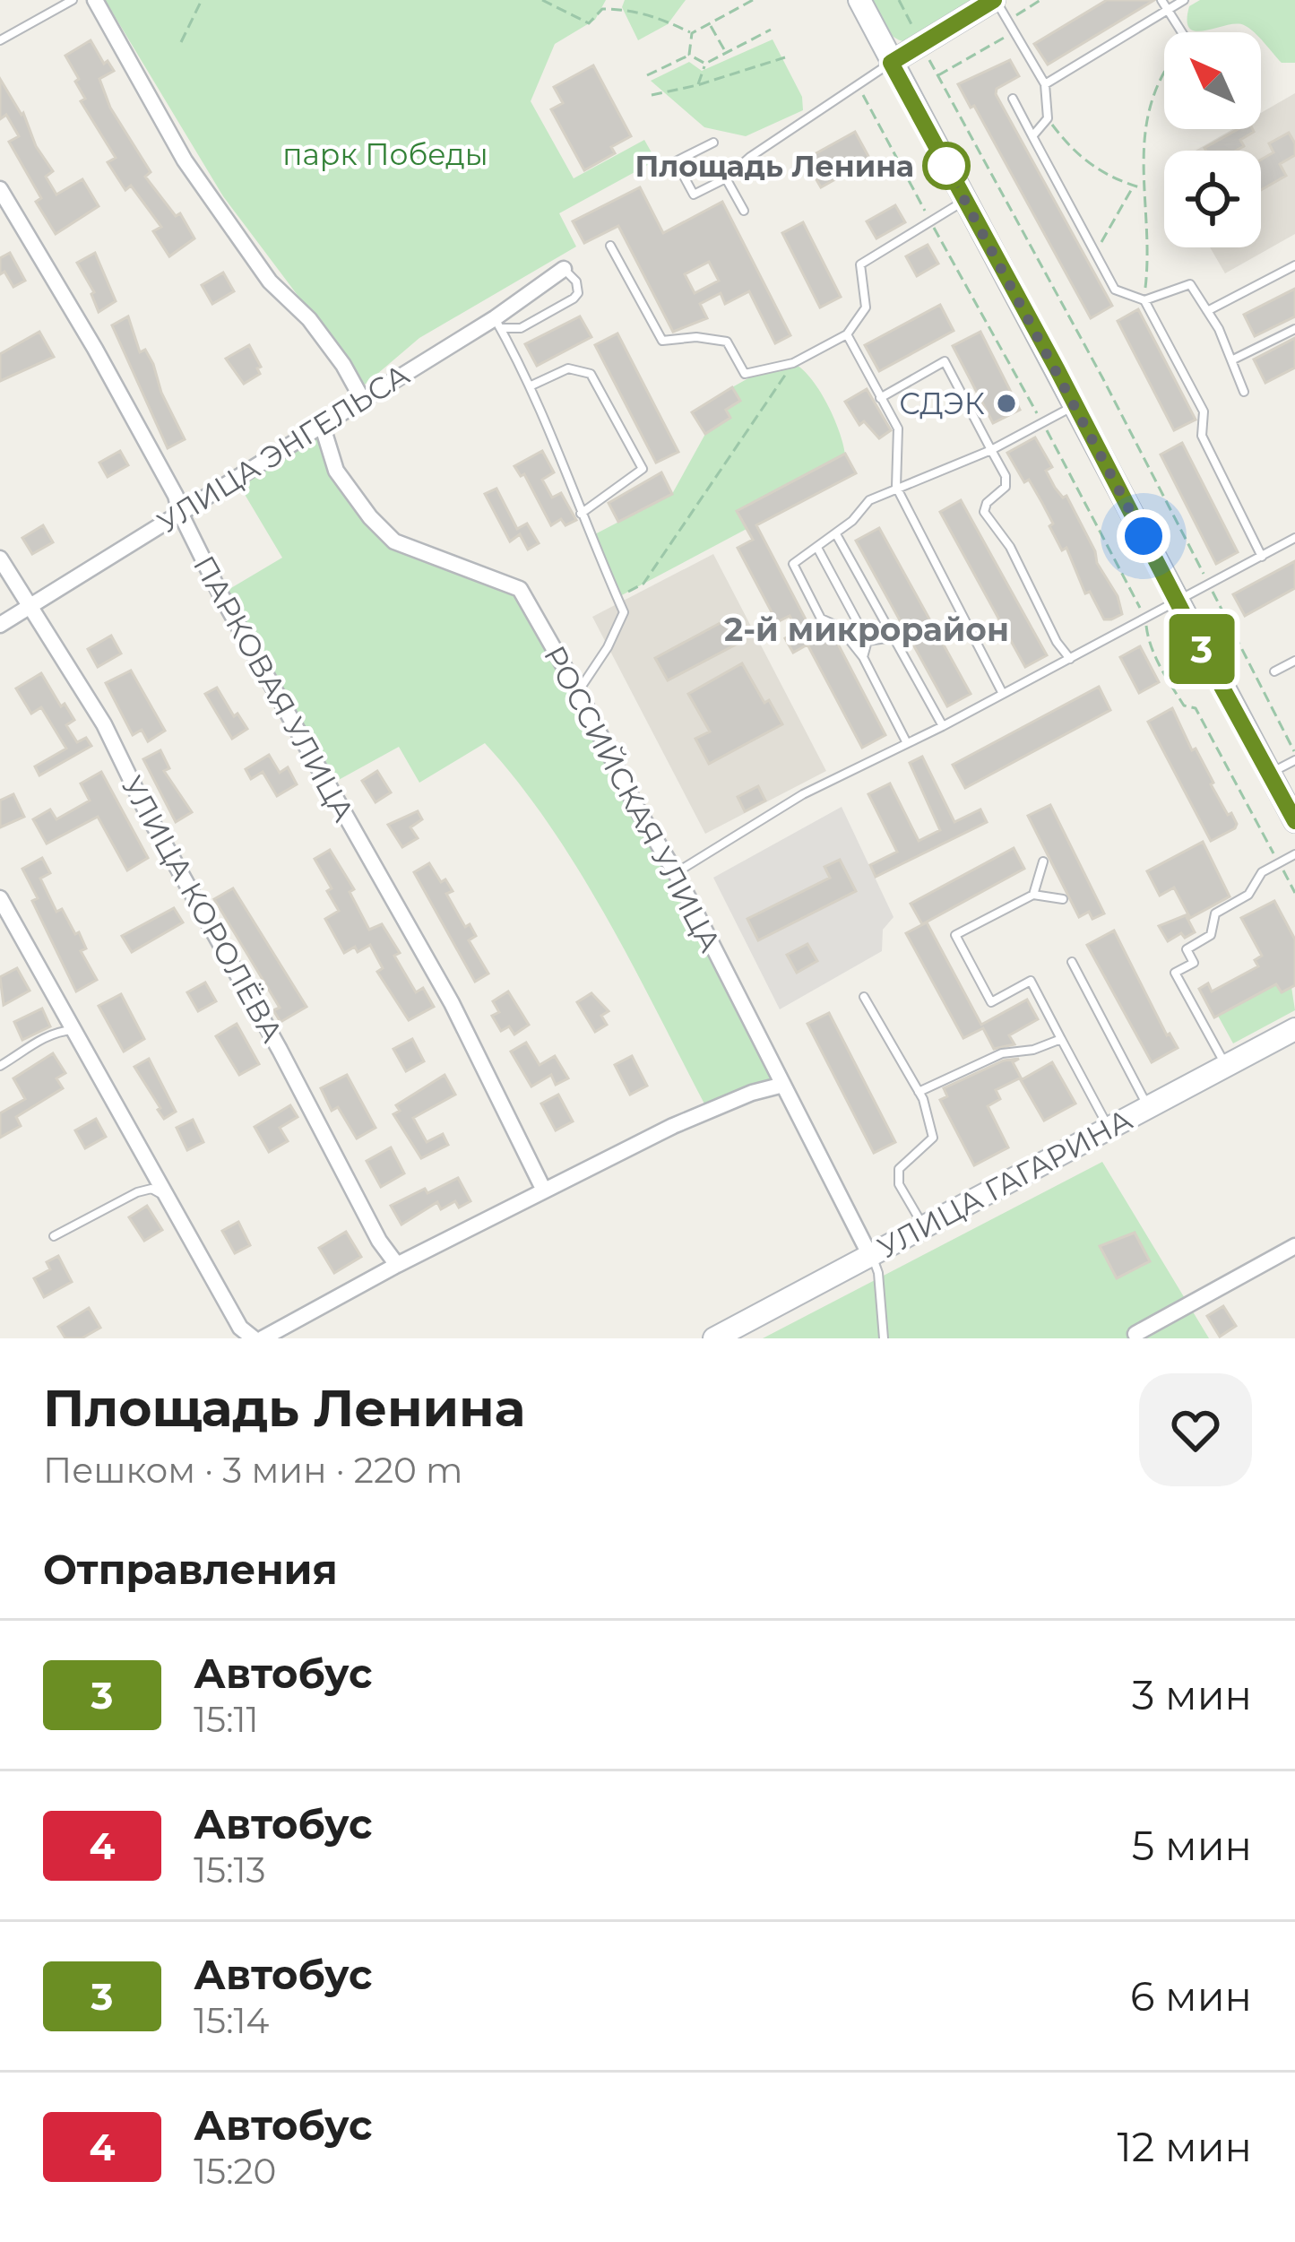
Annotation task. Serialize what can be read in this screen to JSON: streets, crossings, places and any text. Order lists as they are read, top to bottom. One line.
{"streets":{"street":["УЛИЦА ЭНГЕЛЬСА","ПАРКОВАЯ УЛИЦА","РОССИЙСКАЯ УЛИЦА","УЛИЦА КОРОЛЁВА","УЛИЦА ГАГАРИНА"]},"crossings":[["УЛИЦА ЭНГЕЛЬСА","ПАРКОВАЯ УЛИЦА"],["УЛИЦА ЭНГЕЛЬСА","РОССИЙСКАЯ УЛИЦА"],["УЛИЦА ЭНГЕЛЬСА","УЛИЦА КОРОЛЁВА"],["РОССИЙСКАЯ УЛИЦА","УЛИЦА ГАГАРИНА"]],"districts":["2-й микрорайон"],"parks":["парк Победы"],"places":["Площадь Ленина","СДЭК"],"lines":["bus line 3"],"north":"top left","page":{"on_map":"3","heading":[["Площадь Ленина","Пешком · 3 мин · 220 m"],"Отправления"],"list":[{"mark":"3","name":"Автобус","note":"15:11","value":"3 мин"},{"mark":"4","name":"Автобус","note":"15:13","value":"5 мин"},{"mark":"3","name":"Автобус","note":"15:14","value":"6 мин"},{"mark":"4","name":"Автобус","note":"15:20","value":"12 мин"}]}}
